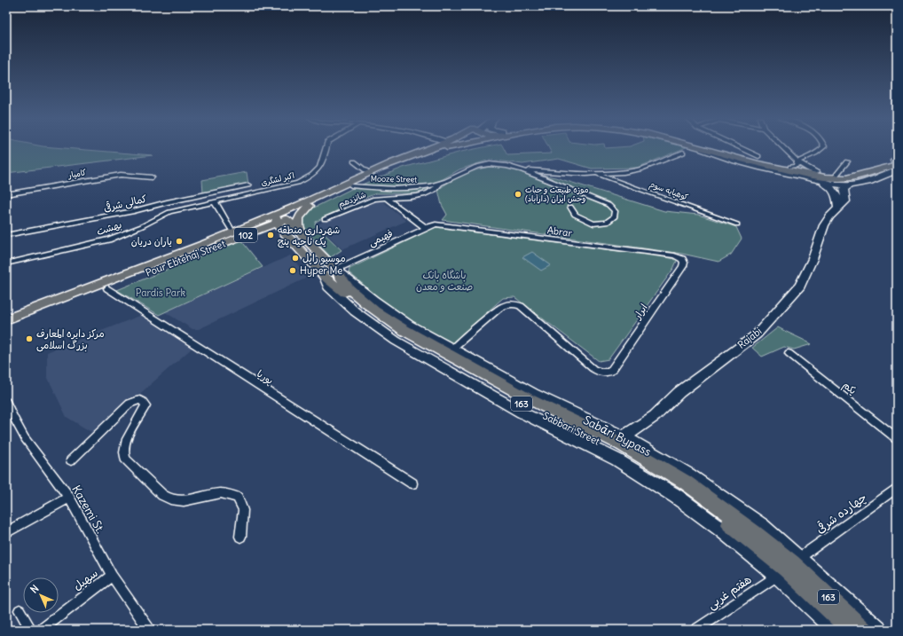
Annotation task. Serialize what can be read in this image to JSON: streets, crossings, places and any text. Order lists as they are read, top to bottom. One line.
{"streets":{"main road":["102","Pour Ebtehaj Street","Rajabi","163","Sabbari Street","Sabāri Bypass"],"street":["کامیار","اکبر لشگری","Mooze Street","کوهپایه سوم","شانزدهم","کمالی شرقی","بهشت","فهیمی","ابرار","پوریا","یکم","Kazemi St.","چهارده شرقی","سهیل","هفتم غربی"]},"crossings":[["اکبر لشگری","بهشت"],["Mooze Street","کوهپایه سوم"],["Mooze Street","شانزدهم"],["Mooze Street","Pour Ebtehaj Street"],["فهیمی","ابرار"],["فهیمی","Sabbari Street"],["فهیمی","Sabāri Bypass"],["Pour Ebtehaj Street","پوریا"],["Pour Ebtehaj Street","163"],["Pour Ebtehaj Street","Sabbari Street"],["ابرار","Sabāri Bypass"],["Rajabi","Sabāri Bypass"],["163","Sabbari Street"],["163","Sabāri Bypass"],["163","چهارده شرقی"],["163","هفتم غربی"],["Sabbari Street","Sabāri Bypass"],["Sabbari Street","چهارده شرقی"],["Sabbari Street","هفتم غربی"],["Sabāri Bypass","چهارده شرقی"],["Sabāri Bypass","هفتم غربی"],["Kazemi St.","سهیل"],["چهارده شرقی","هفتم غربی"]],"parks":["باشگاه بانک صنعت و معدن","Pardis Park"],"places":["موزه طبیعت و حیات وحش ایران (دارآباد)","شهرداری منطقه یک ناحیه پنج","یاران دریان","موسیو راپل","Hyper Me","مرکز دایره المعارف بزرگ اسلامی"],"north":"top left"}
